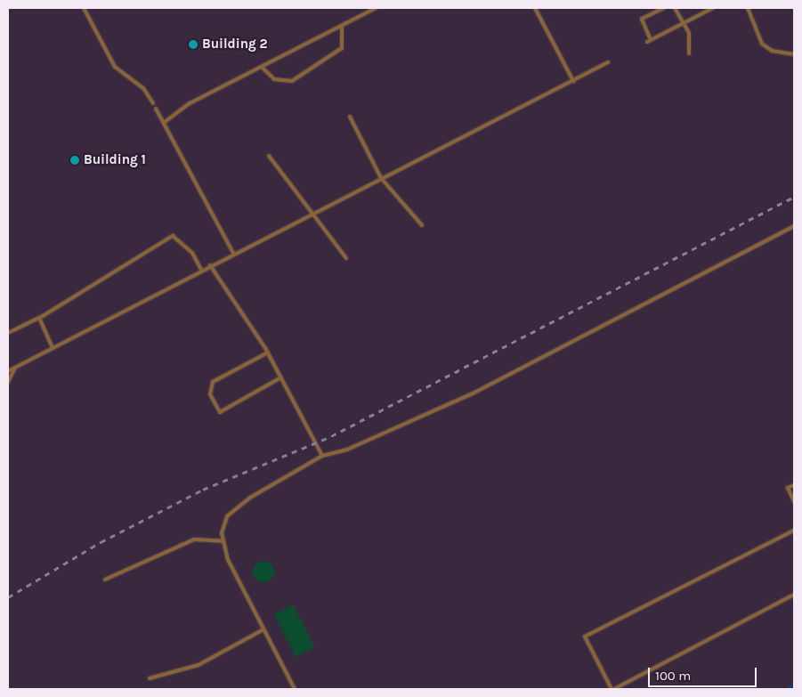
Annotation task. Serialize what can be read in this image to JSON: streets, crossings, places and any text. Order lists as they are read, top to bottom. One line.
{"places":["Building 2","Building 1"],"scale_bar":"100 m"}
